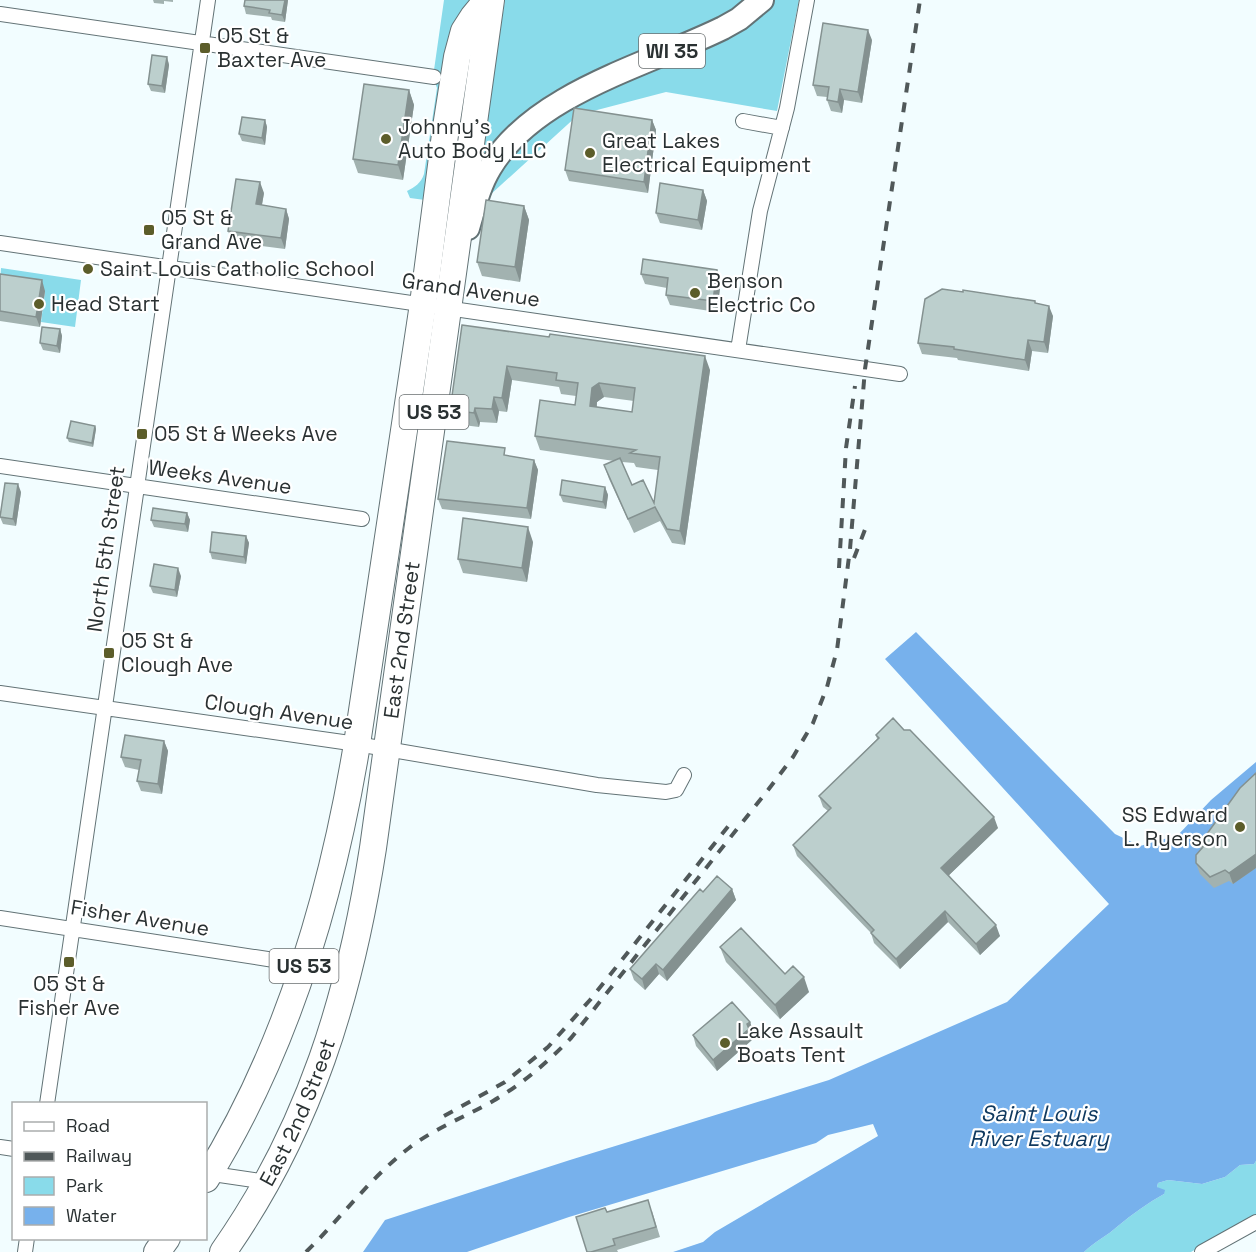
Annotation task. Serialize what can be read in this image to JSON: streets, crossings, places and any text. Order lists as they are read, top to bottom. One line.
{"streets":{"highway":["US 53","East 2nd Street"],"main road":["WI 35"],"street":["Grand Avenue","Weeks Avenue","North 5th Street","Clough Avenue","Fisher Avenue"]},"crossings":[["WI 35","Grand Avenue"],["WI 35","East 2nd Street"],["Grand Avenue","North 5th Street"],["Grand Avenue","East 2nd Street"],["Weeks Avenue","North 5th Street"],["North 5th Street","Clough Avenue"],["North 5th Street","Fisher Avenue"],["East 2nd Street","Clough Avenue"]],"water":["Saint Louis River Estuary"],"places":{"transit":["05 St & Baxter Ave","05 St & Grand Ave","05 St & Weeks Ave","05 St & Clough Ave","05 St & Fisher Ave"],"other":["Johnny's Auto Body LLC","Great Lakes Electrical Equipment","Saint Louis Catholic School","Benson Electric Co","Head Start","SS Edward L. Ryerson","Lake Assault Boats Tent"]},"legend":["Road","Railway","Park","Water"]}
